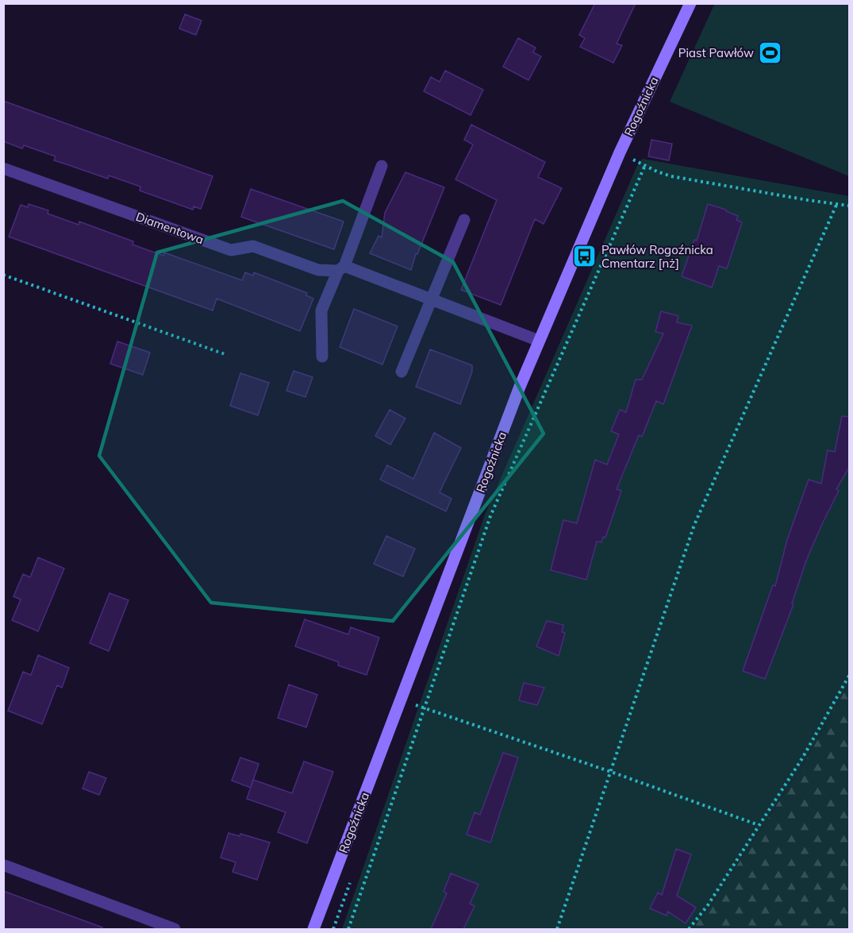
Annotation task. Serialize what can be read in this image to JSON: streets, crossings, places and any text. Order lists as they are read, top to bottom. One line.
{"streets":{"street":["Rogoźnicka","Diamentowa"]},"crossings":[["Rogoźnicka","Diamentowa"]],"places":{"sports":["Piast Pawłów"],"bus stop":["Pawłów Rogoźnicka Cmentarz [nż]"]}}
